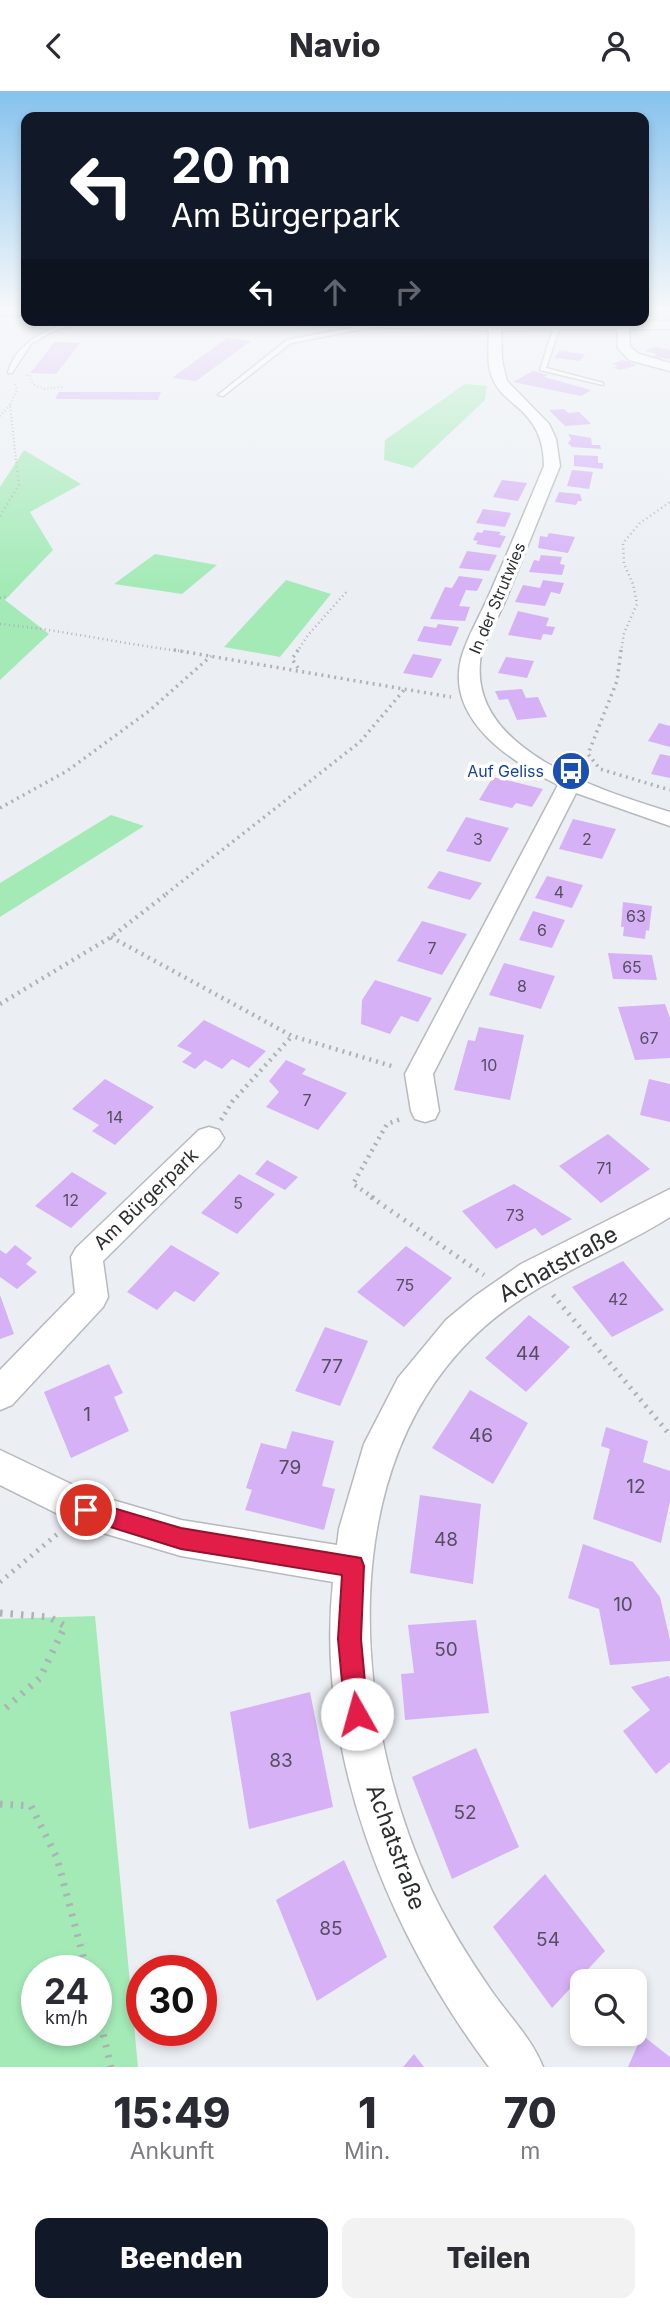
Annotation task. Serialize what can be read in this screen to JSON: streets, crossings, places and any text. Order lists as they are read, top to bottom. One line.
{"streets":{"street":["In der Strutwies","Am Bürgerpark","Achatstraße"]},"places":{"bus stop":["Auf Geliss"]},"house_numbers":["3","2","4","63","6","7","65","8","67","10","7","14","71","12","5","73","75","42","44","77","1","46","79","12","48","10","50","83","52","85","54"],"page":{"header":"Navio","turn":["20 m","Am Bürgerpark"],"speed":"24 km/h","limit":"30","eta":["15:49","Ankunft","1","Min.","70","m"],"buttons":["Beenden","Teilen"]}}
